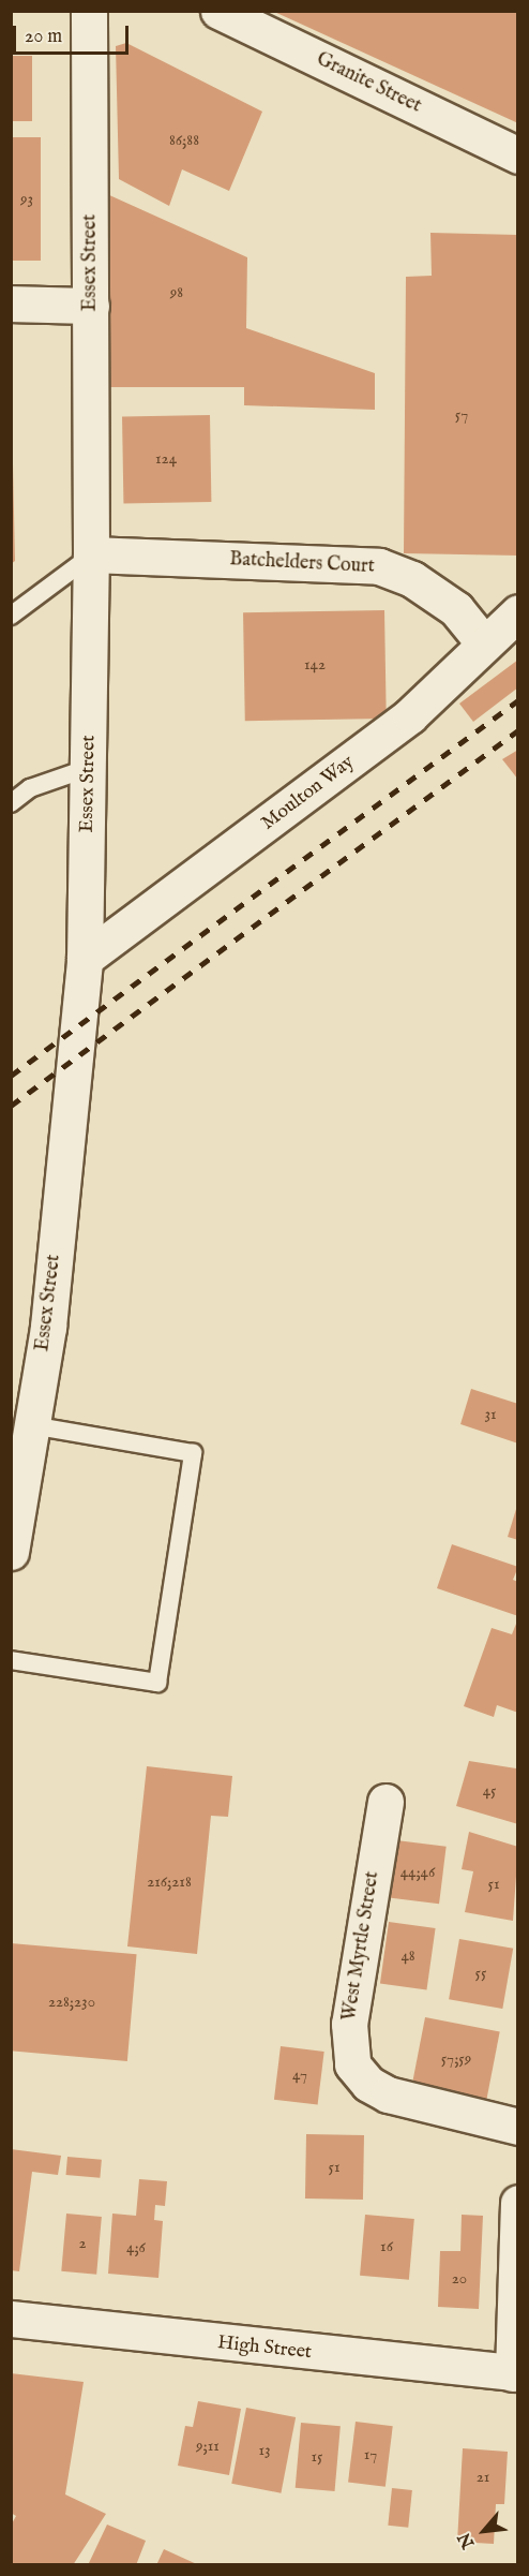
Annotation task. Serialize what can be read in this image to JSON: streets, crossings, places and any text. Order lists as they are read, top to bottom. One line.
{"streets":{"main road":["Granite Street","Essex Street","Batchelders Court","Moulton Way","West Myrtle Street","High Street"]},"crossings":[["Essex Street","Batchelders Court"],["Essex Street","Moulton Way"],["Batchelders Court","Moulton Way"]],"house_numbers":["86;88","93","98","57","124","142","31","45","44;46","216;218","51","48","55","228;230","57;59","47","51","2","16","4;6","20","9;11","13","17","15","21"],"scale_bar":"20 m","north":"bottom left"}
